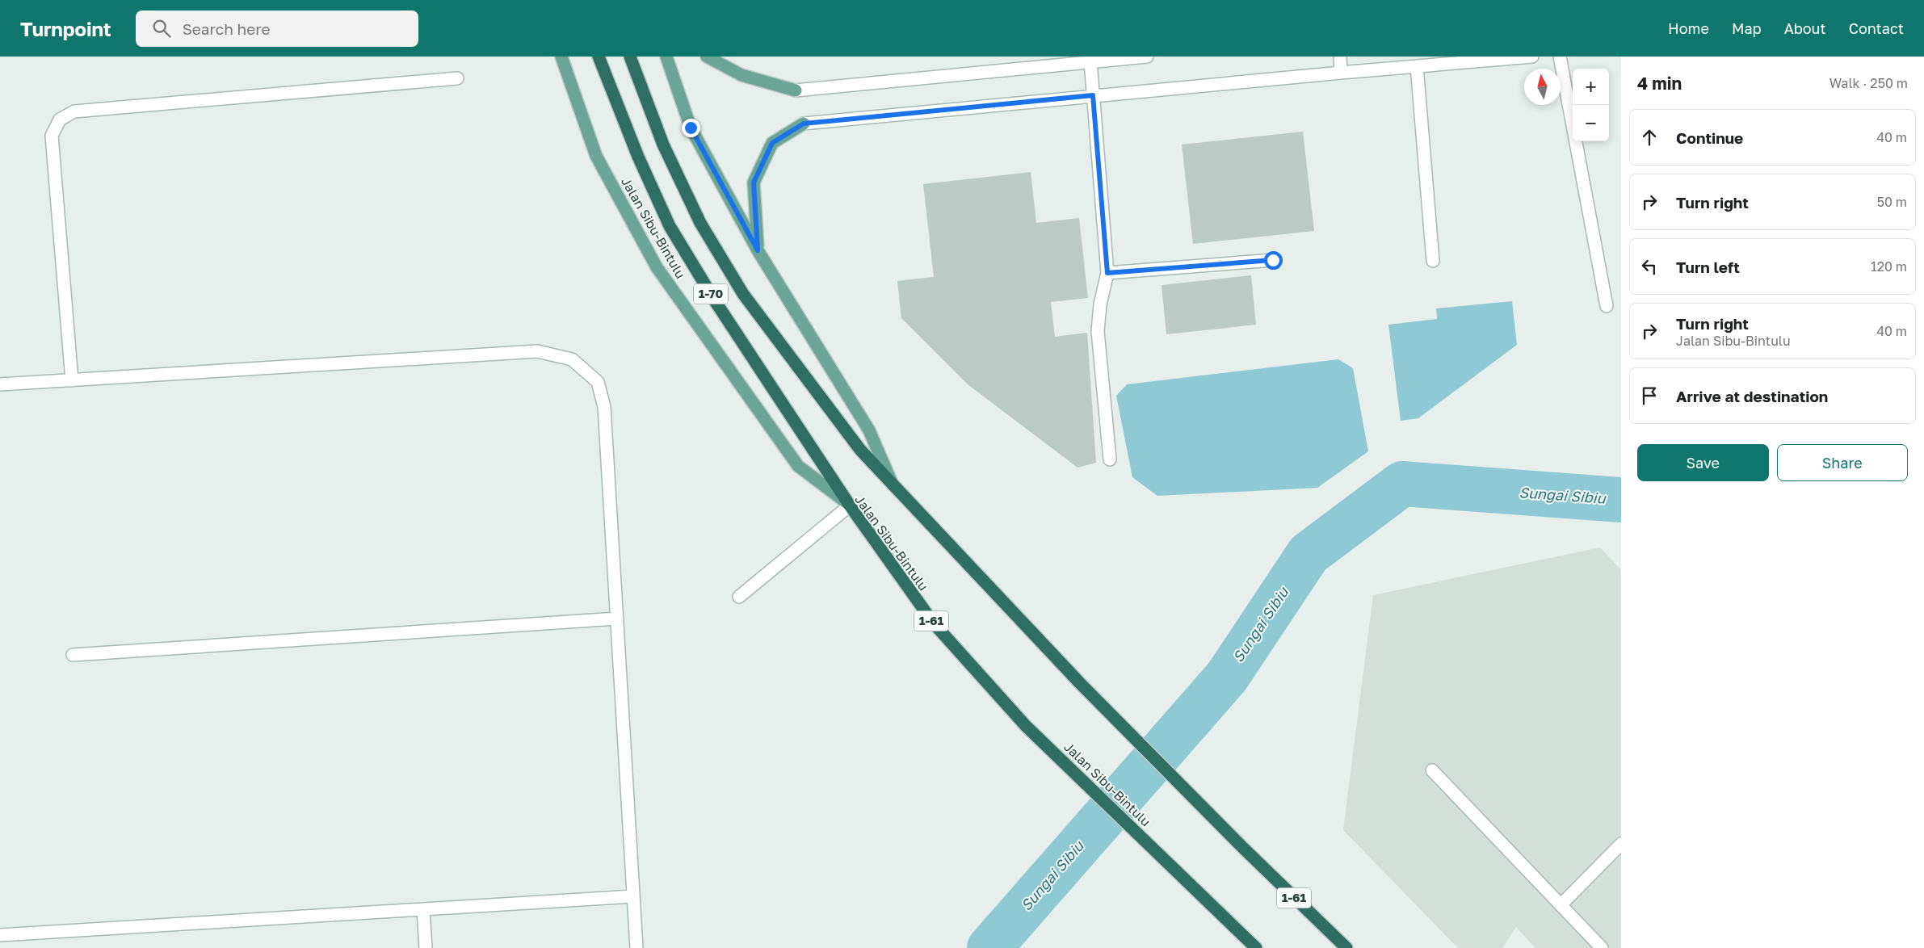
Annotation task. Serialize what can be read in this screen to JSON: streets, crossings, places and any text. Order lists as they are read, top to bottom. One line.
{"streets":{"highway":["Jalan Sibu-Bintulu","1-70","1-61"]},"crossings":[["Jalan Sibu-Bintulu","1-70"],["1-70","1-61"]],"water":["Sungai Sibiu"],"north":"top","page":{"header":"Turnpoint","search":"Search here","nav":["Home","Map","About","Contact"],"heading":["4 min","Walk · 250 m"],"map_buttons":["+","−"],"list":[["Continue","40 m"],["Turn right","50 m"],["Turn left","120 m"],["Turn right","Jalan Sibu-Bintulu","40 m"],"Arrive at destination"],"buttons":["Save","Share"]}}
